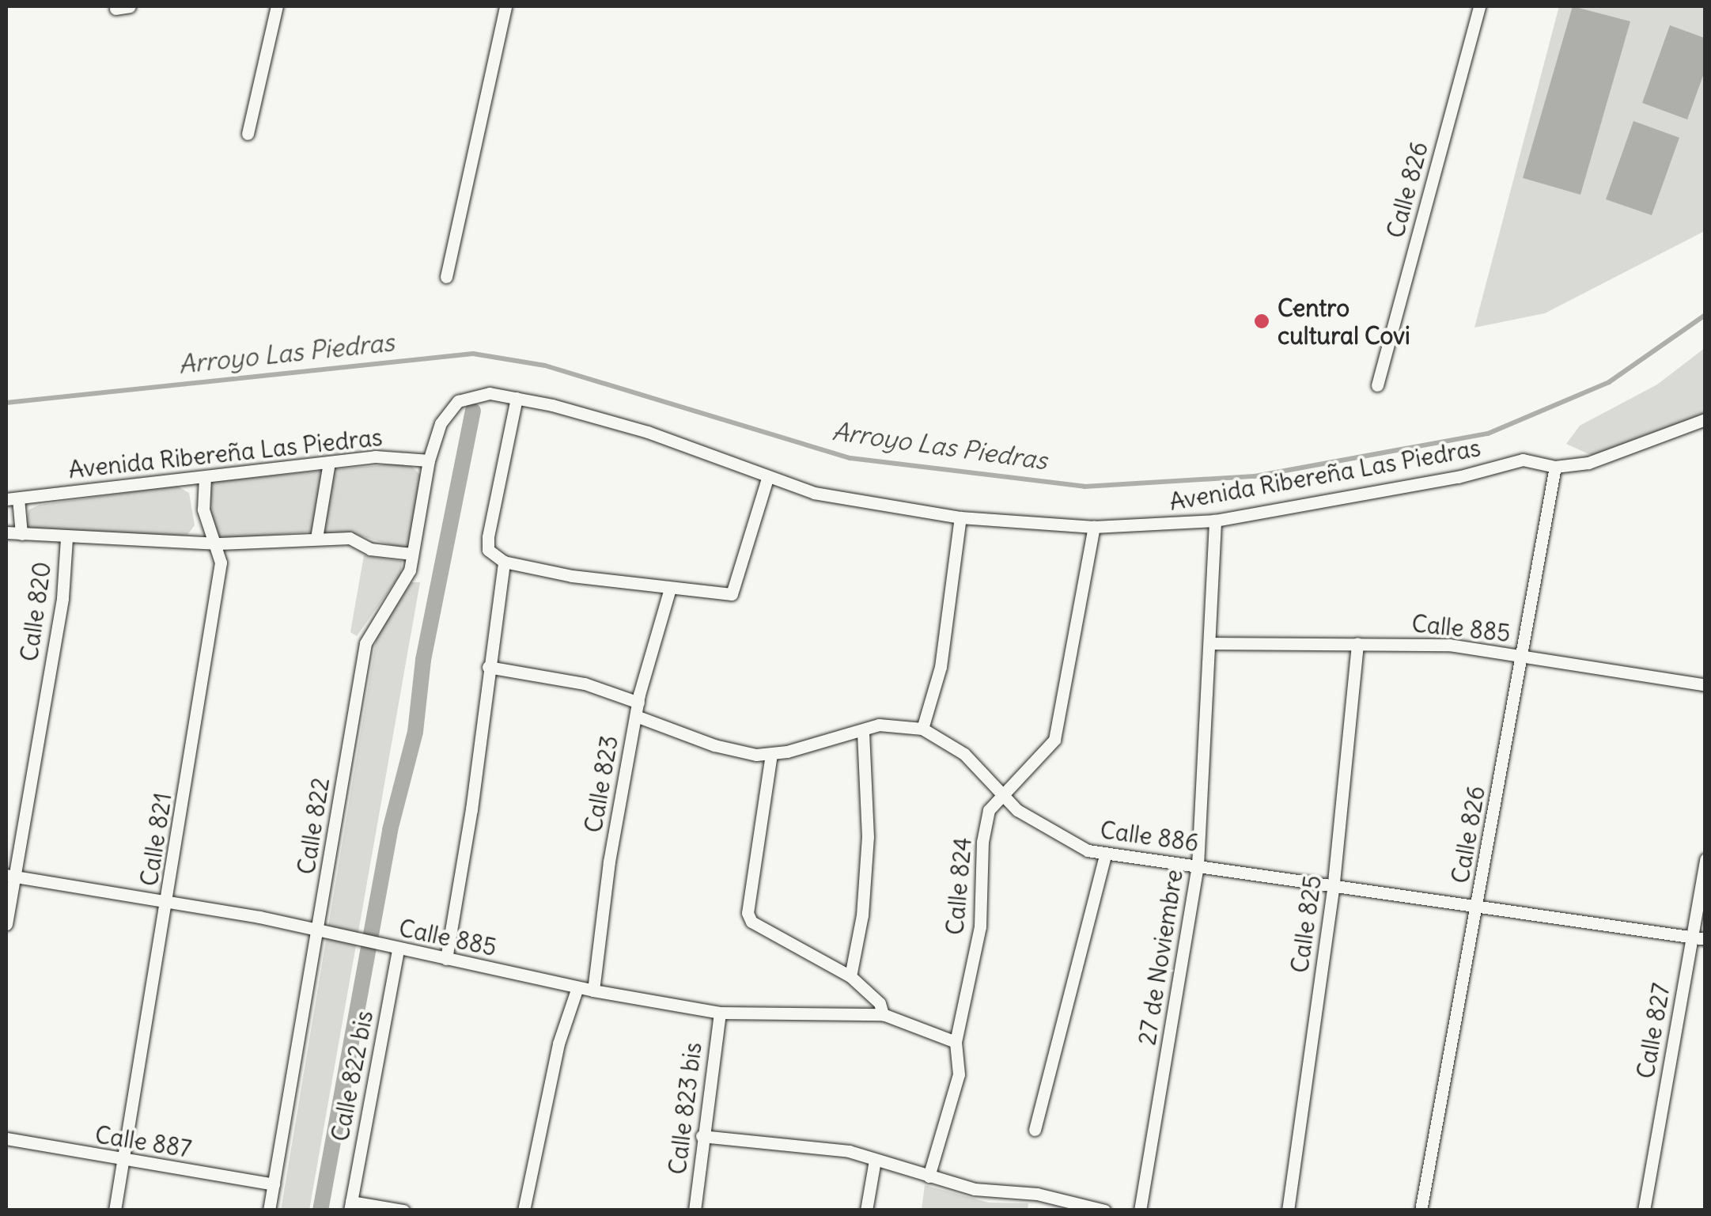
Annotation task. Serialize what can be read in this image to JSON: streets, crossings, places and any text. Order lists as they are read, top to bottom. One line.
{"streets":{"street":["Calle 826","Avenida Ribereña Las Piedras","Calle 820","Calle 885","Calle 823","Calle 822","Calle 886","Calle 821","Calle 824","Calle 825","27 de Noviembre","Calle 827","Calle 822 bis","Calle 823 bis","Calle 887"]},"crossings":[["Calle 826","Avenida Ribereña Las Piedras"],["Calle 826","Calle 885"],["Calle 826","Calle 886"],["Avenida Ribereña Las Piedras","Calle 822"],["Avenida Ribereña Las Piedras","Calle 821"],["Avenida Ribereña Las Piedras","Calle 824"],["Avenida Ribereña Las Piedras","27 de Noviembre"],["Calle 820","Calle 885"],["Calle 885","Calle 823"],["Calle 885","Calle 822"],["Calle 885","Calle 821"],["Calle 885","Calle 825"],["Calle 885","27 de Noviembre"],["Calle 885","Calle 822 bis"],["Calle 885","Calle 823 bis"],["Calle 823","Calle 886"],["Calle 822","Calle 887"],["Calle 886","Calle 824"],["Calle 886","Calle 825"],["Calle 886","27 de Noviembre"],["Calle 886","Calle 827"],["Calle 821","Calle 887"]],"water":["Arroyo Las Piedras"],"places":["Centro cultural Covi"]}
